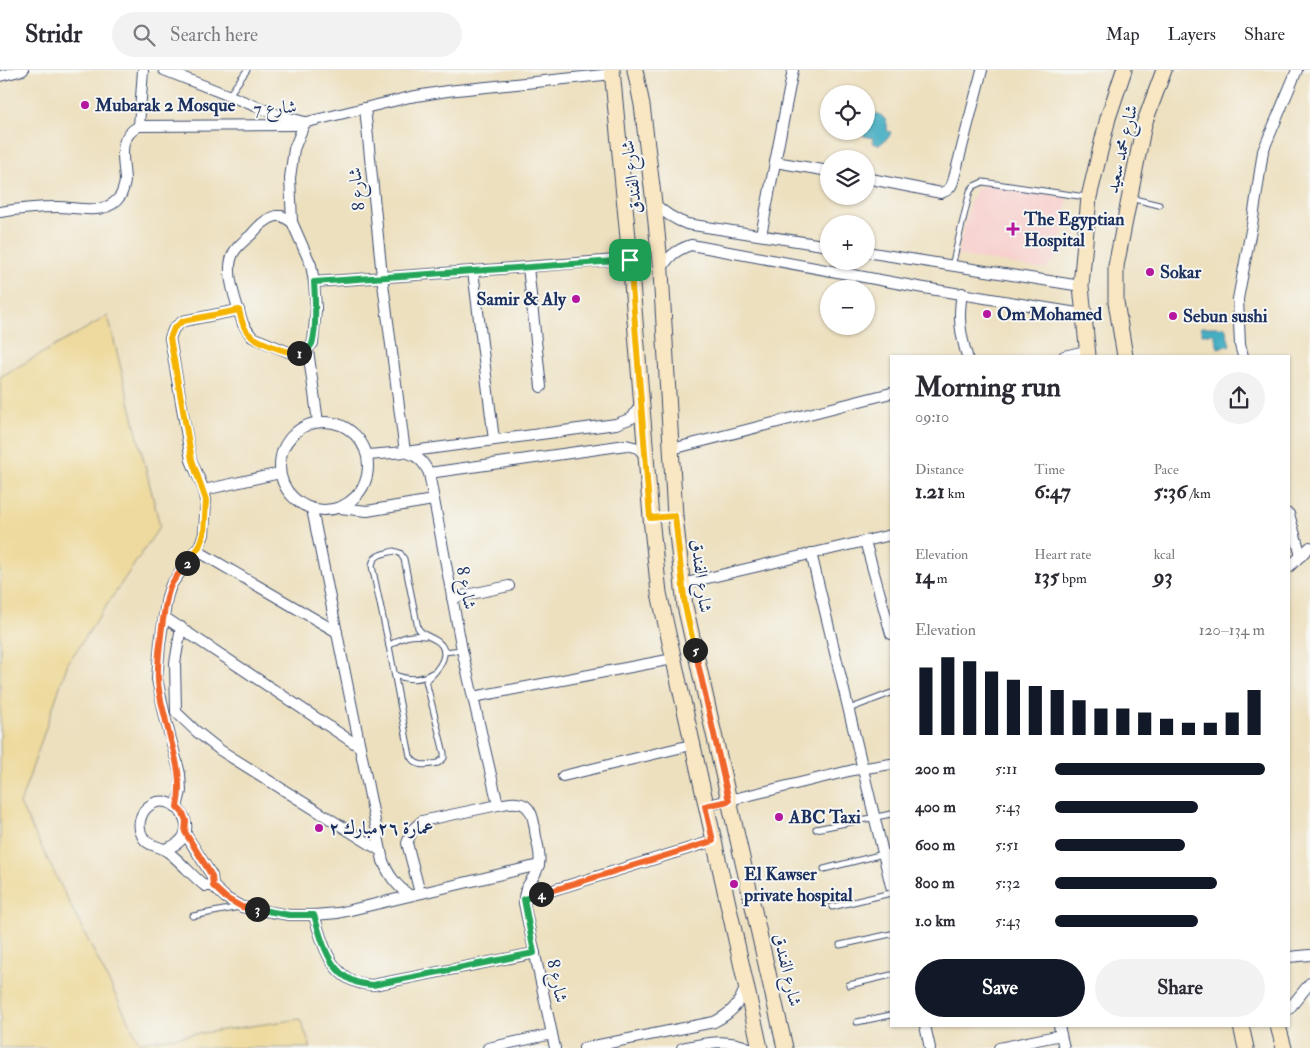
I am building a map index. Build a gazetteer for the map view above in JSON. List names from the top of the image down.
{
  "streets": {
    "street": [
      "شارع 7",
      "شارع محمد سعيد",
      "شارع الفندق",
      "شارع 8"
    ]
  },
  "crossings": [
    ["شارع 7", "شارع الفندق"],
    ["شارع 7", "شارع 8"]
  ],
  "places": {
    "other": [
      "Mubarak 2 Mosque",
      "Sokar",
      "Samir & Aly",
      "Om Mohamed",
      "Sebun sushi",
      "ABC Taxi",
      "عمارة ٢٦مبارك ٢",
      "El Kawser private hospital"
    ],
    "health": ["The Egyptian Hospital"]
  },
  "page": {
    "header": "Stridr",
    "search": "Search here",
    "nav": ["Map", "Layers", "Share"],
    "map_buttons": ["+", "−"],
    "pins": [
      "1",
      "2",
      "5",
      "4",
      "3"
    ],
    "heading": ["Morning run", "09:10"],
    "stats": [
      ["Distance", "1.21 km"],
      ["Time", "6:47"],
      ["Pace", "5:36 /km"],
      ["Elevation", "14 m"],
      ["Heart rate", "135 bpm"],
      ["kcal", "93"]
    ],
    "chart": ["Elevation", "120–134 m"],
    "list": [
      {
        "name": "200 m",
        "note": "5:11"
      },
      {
        "name": "400 m",
        "note": "5:43"
      },
      {
        "name": "600 m",
        "note": "5:51"
      },
      {
        "name": "800 m",
        "note": "5:32"
      },
      {
        "name": "1.0 km",
        "note": "5:43"
      }
    ],
    "buttons": ["Save", "Share"]
  }
}
